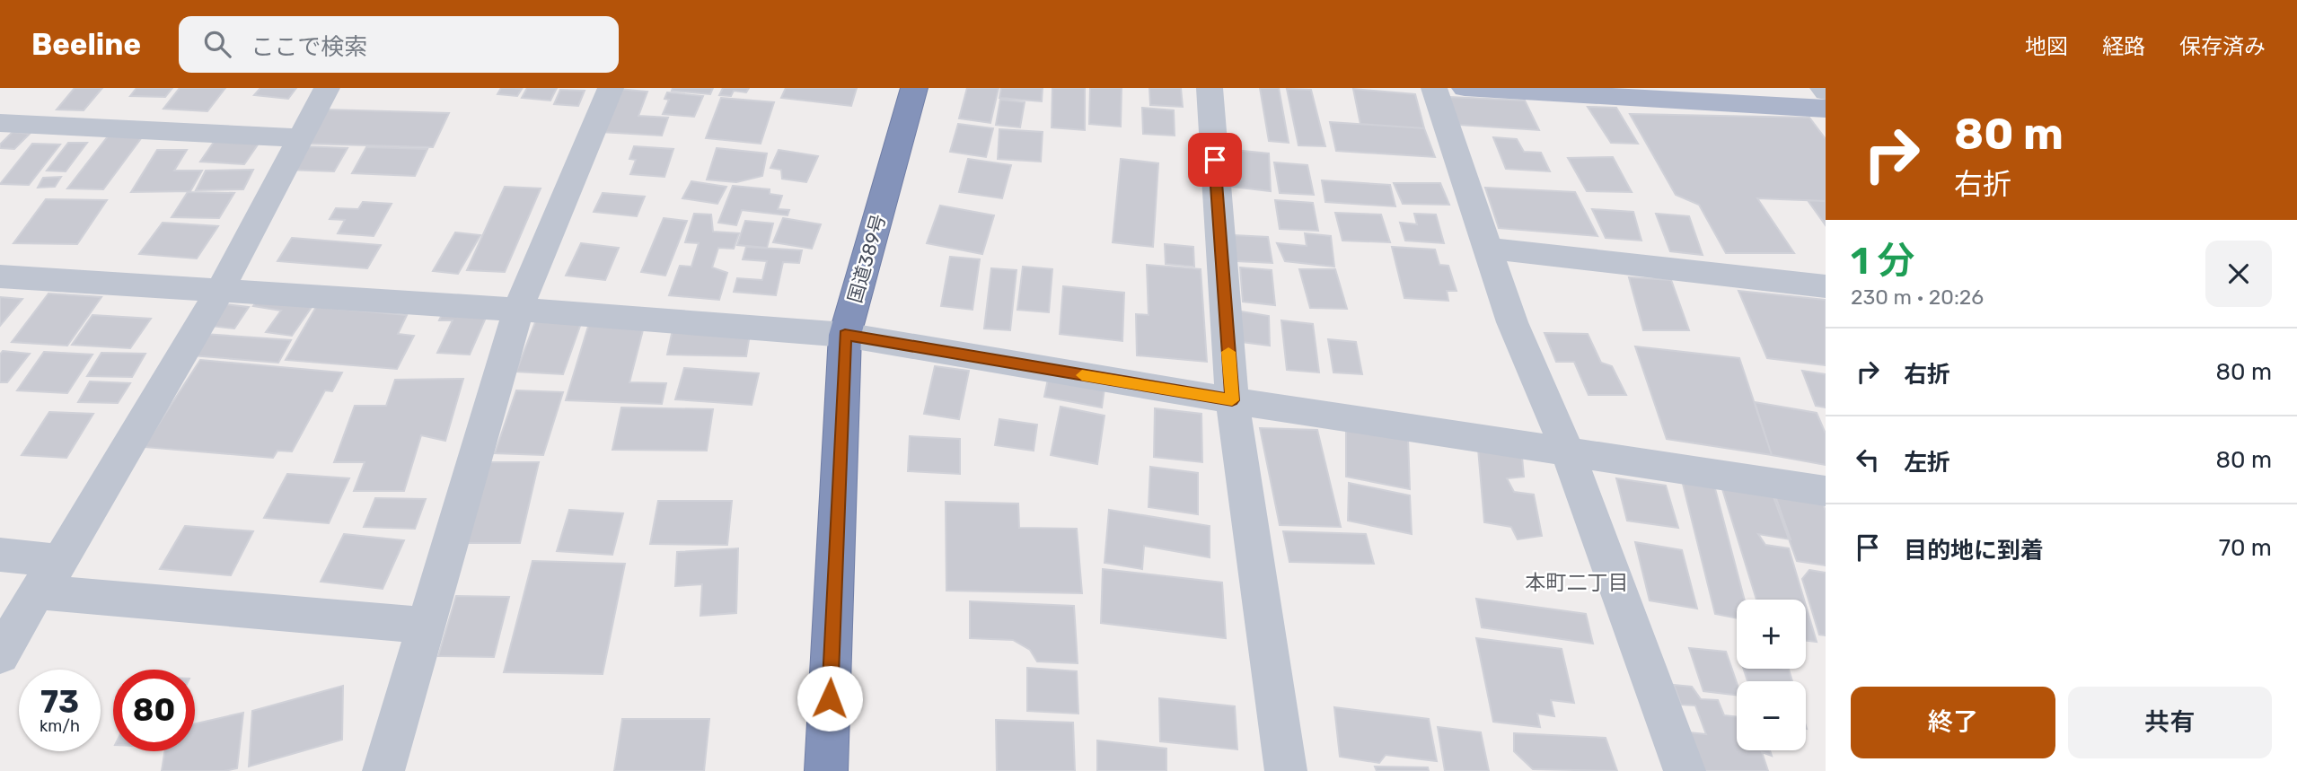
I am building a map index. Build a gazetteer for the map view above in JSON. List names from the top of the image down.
{
  "streets": {
    "highway": ["国道389号"]
  },
  "districts": ["本町二丁目"],
  "page": {
    "header": "Beeline",
    "search": "ここで検索",
    "nav": ["地図", "経路", "保存済み"],
    "turn": ["80 m", "右折"],
    "heading": ["1 分", "230 m · 20:26"],
    "list": [
      {
        "name": "右折",
        "value": "80 m"
      },
      {
        "name": "左折",
        "value": "80 m"
      },
      {
        "name": "目的地に到着",
        "value": "70 m"
      }
    ],
    "map_buttons": ["+", "−"],
    "speed": "73 km/h",
    "limit": "80",
    "buttons": ["終了", "共有"]
  }
}
